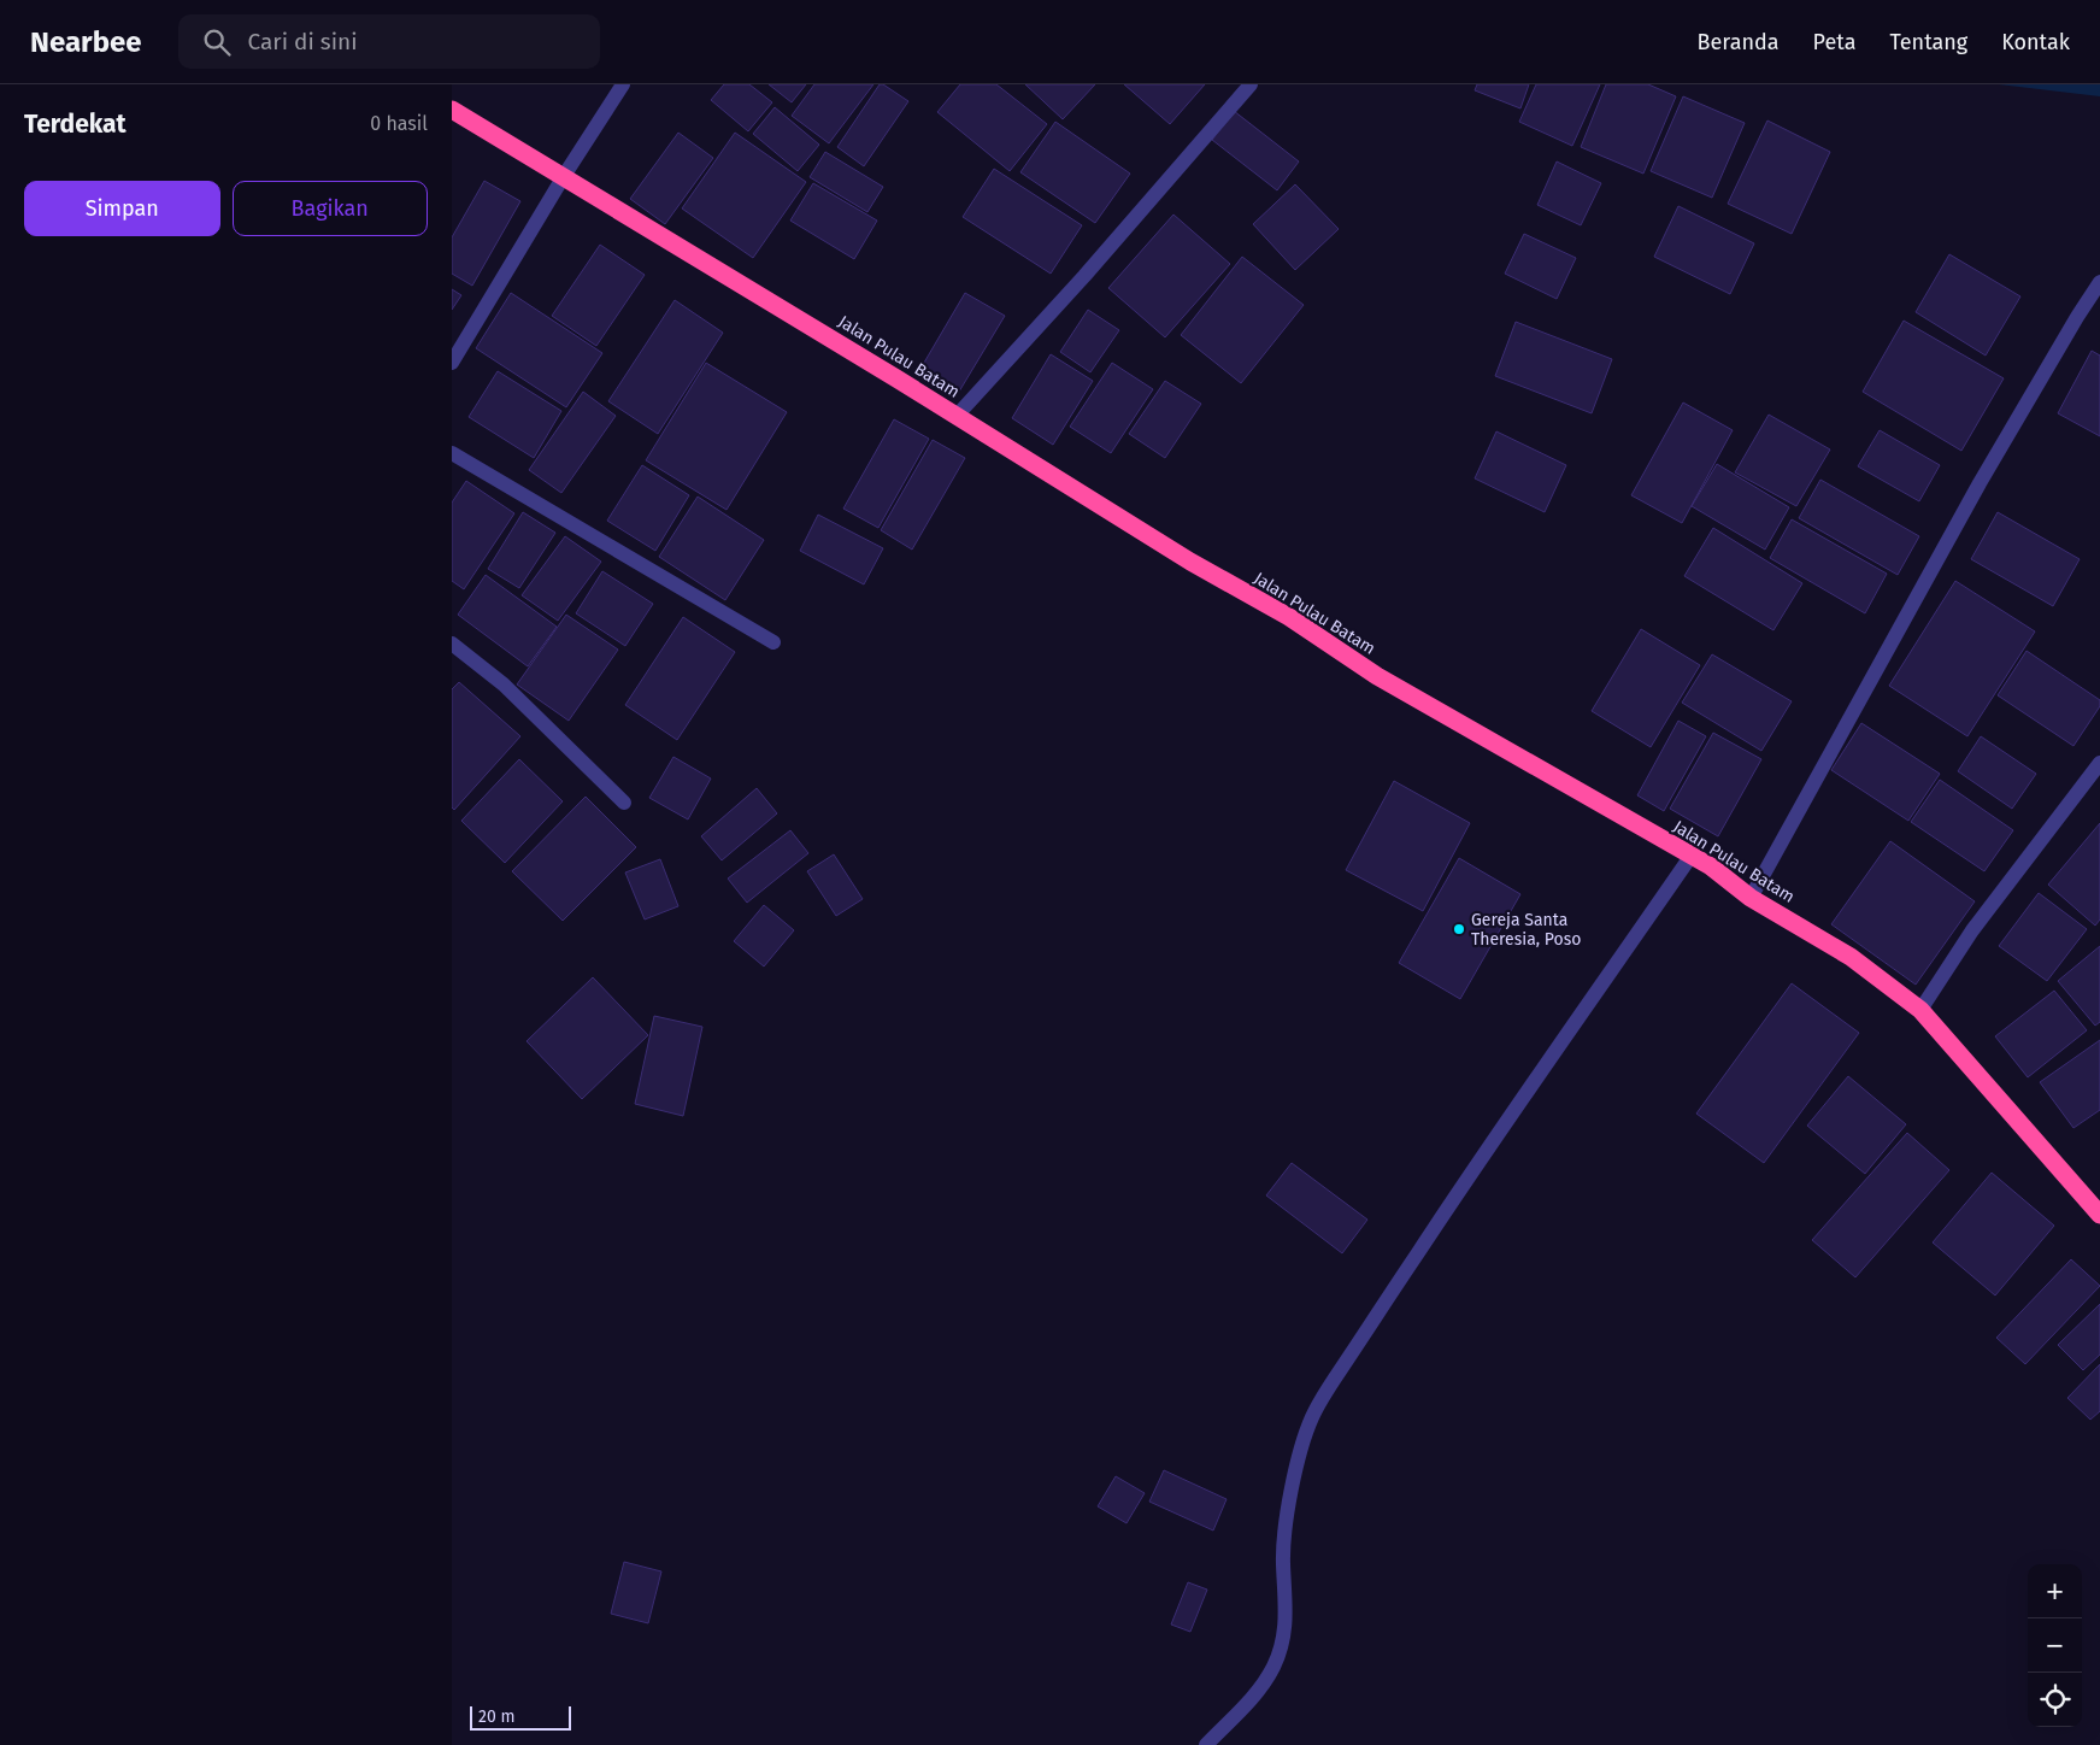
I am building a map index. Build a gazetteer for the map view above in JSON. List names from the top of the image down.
{
  "streets": {
    "highway": ["Jalan Pulau Batam"]
  },
  "places": ["Gereja Santa Theresia, Poso"],
  "scale_bar": "20 m",
  "page": {
    "header": "Nearbee",
    "search": "Cari di sini",
    "nav": [
      "Beranda",
      "Peta",
      "Tentang",
      "Kontak"
    ],
    "heading": ["Terdekat", "0 hasil"],
    "buttons": ["Simpan", "Bagikan"],
    "map_buttons": ["+", "−"],
    "scale": "20 m"
  }
}
